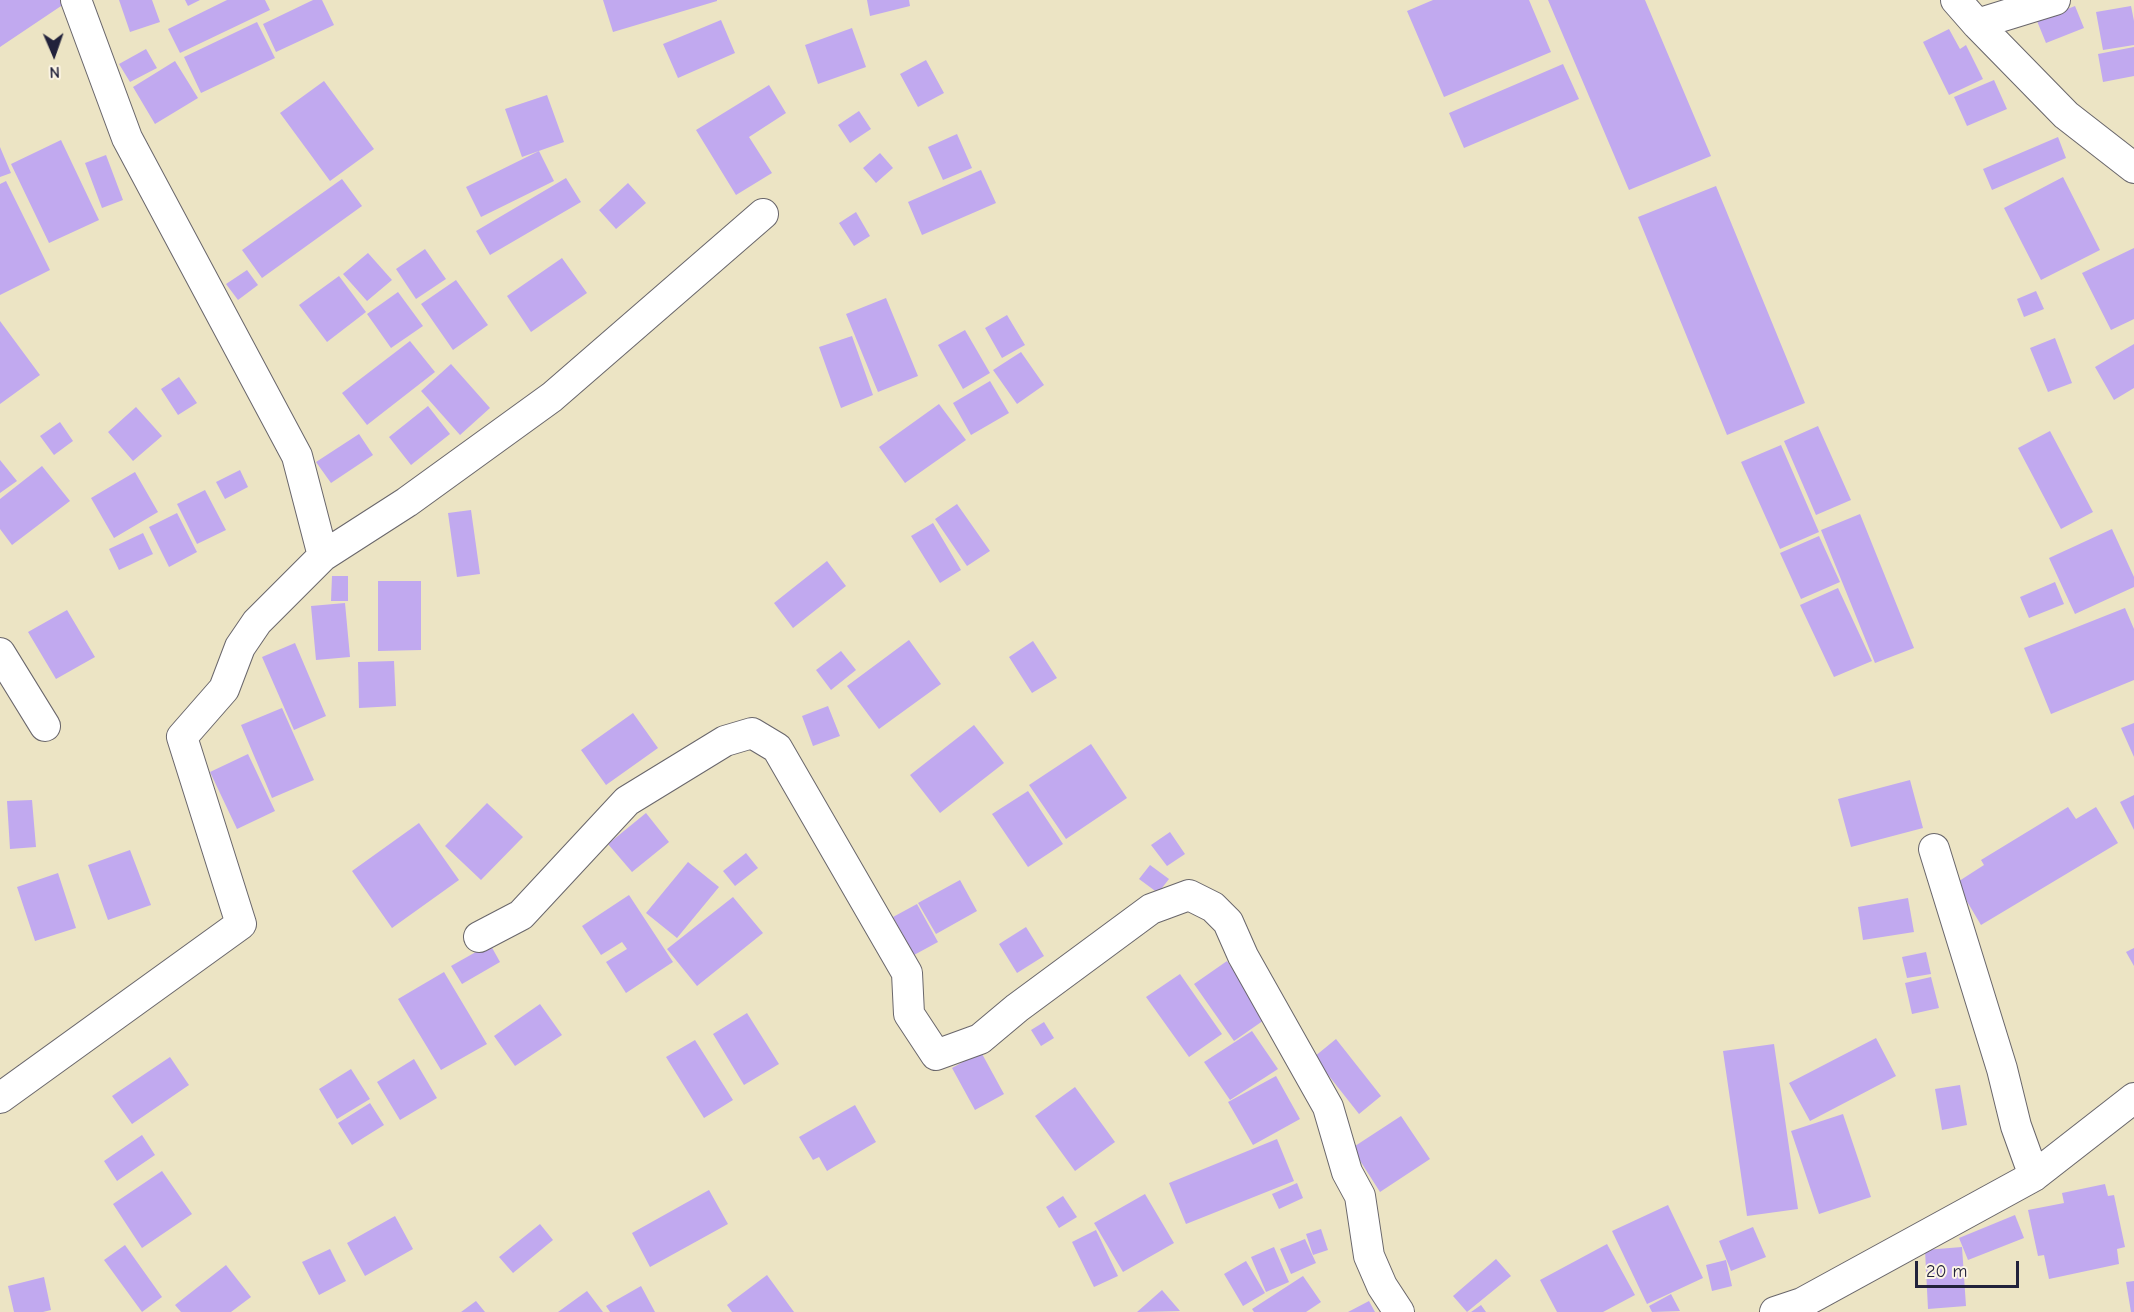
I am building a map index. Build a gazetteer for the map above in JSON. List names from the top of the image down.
{
  "scale_bar": "20 m",
  "north": "bottom"
}
